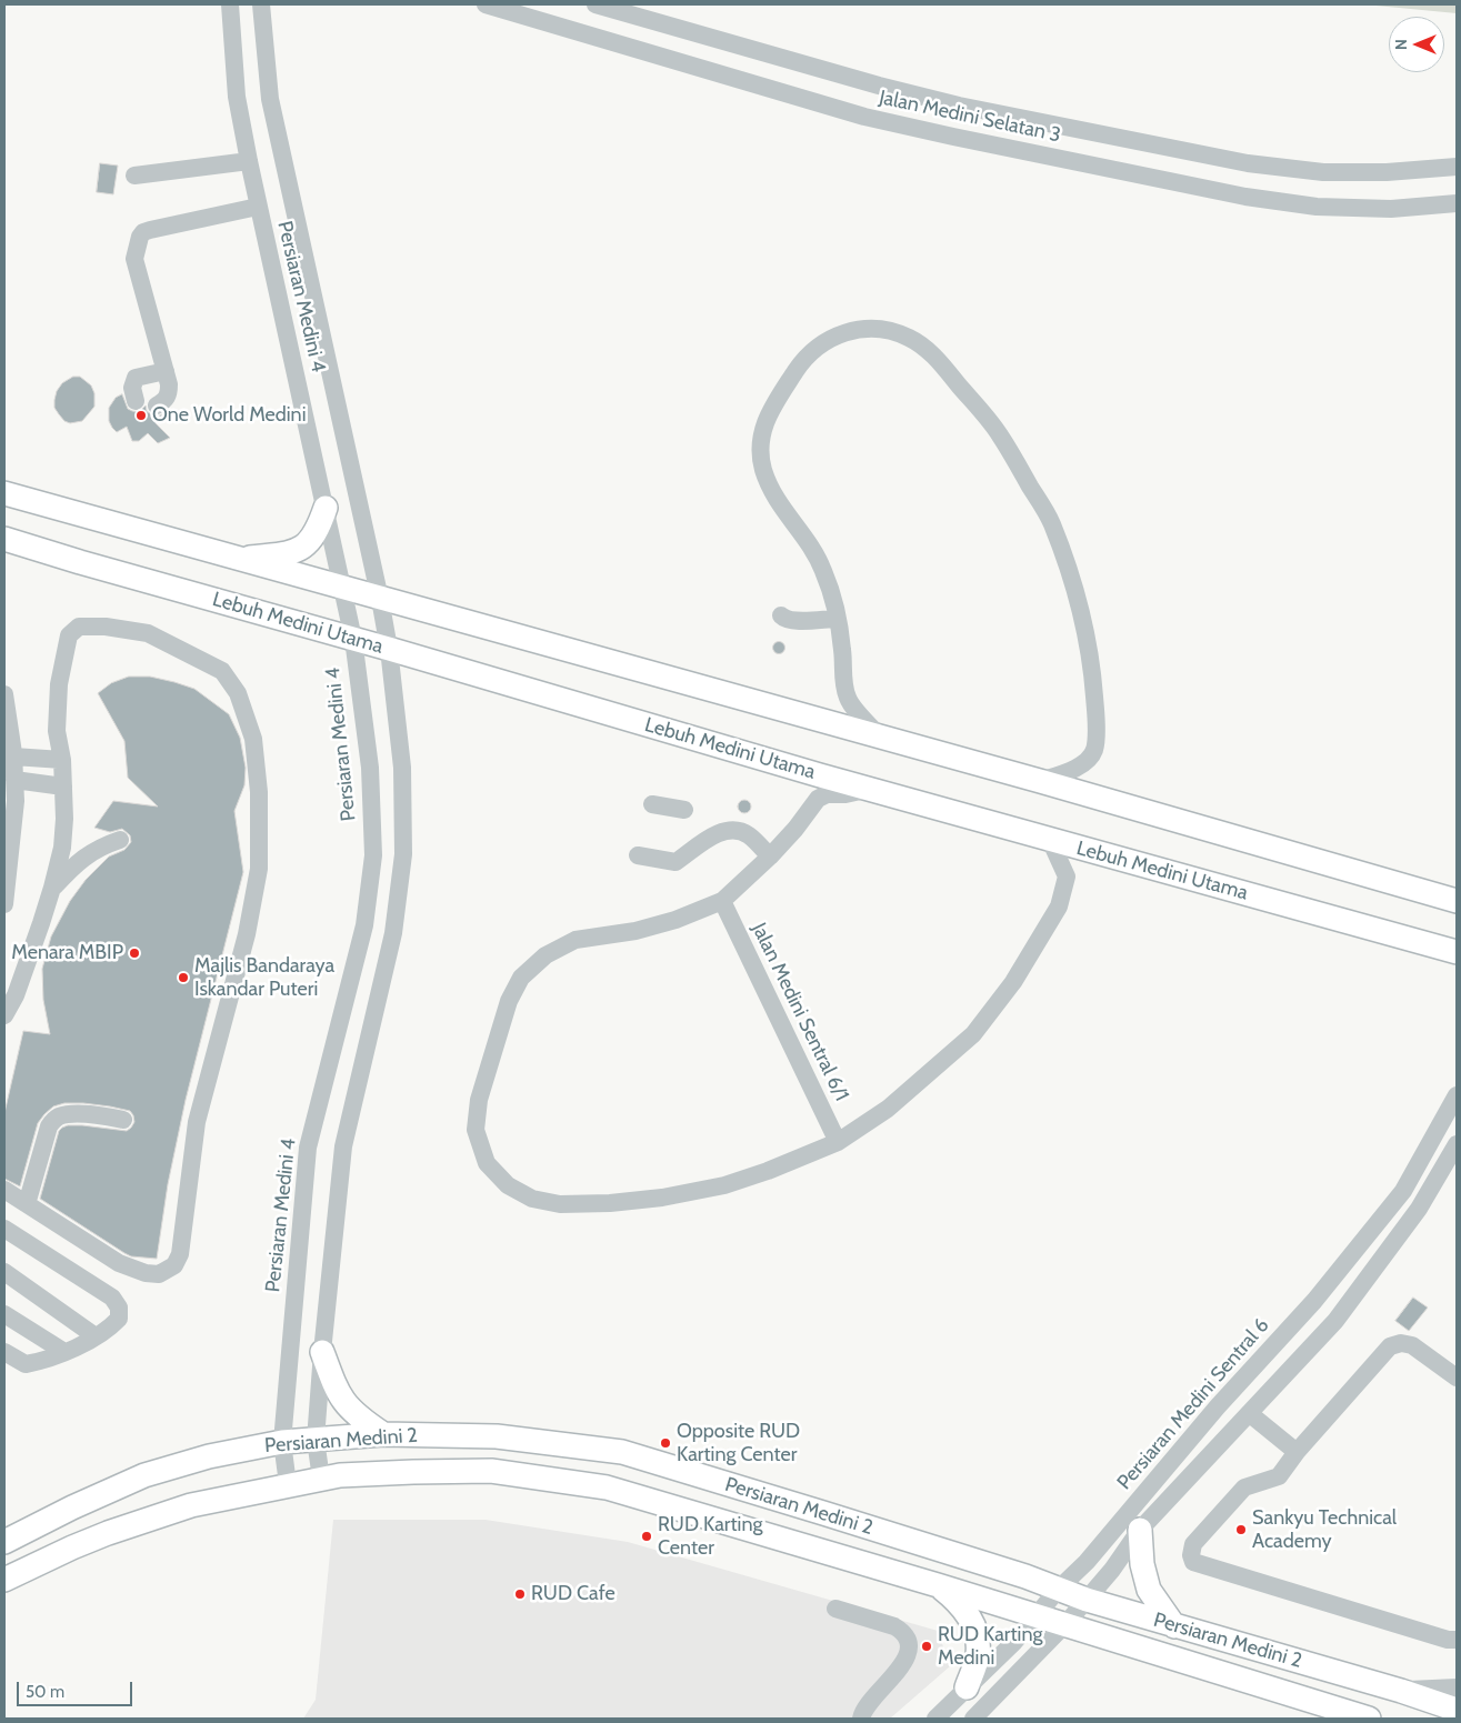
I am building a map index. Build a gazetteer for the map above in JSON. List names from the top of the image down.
{
  "streets": {
    "main road": ["Lebuh Medini Utama", "Persiaran Medini 2"],
    "street": [
      "Jalan Medini Selatan 3",
      "Persiaran Medini 4",
      "Jalan Medini Sentral 6/1",
      "Persiaran Medini Sentral 6"
    ]
  },
  "crossings": [
    ["Persiaran Medini 4", "Lebuh Medini Utama"],
    ["Persiaran Medini 4", "Persiaran Medini 2"],
    ["Persiaran Medini Sentral 6", "Persiaran Medini 2"]
  ],
  "places": [
    "One World Medini",
    "Menara MBIP",
    "Majlis Bandaraya Iskandar Puteri",
    "Opposite RUD Karting Center",
    "Sankyu Technical Academy",
    "RUD Karting Center",
    "RUD Cafe",
    "RUD Karting Medini"
  ],
  "scale_bar": "50 m",
  "north": "left"
}
